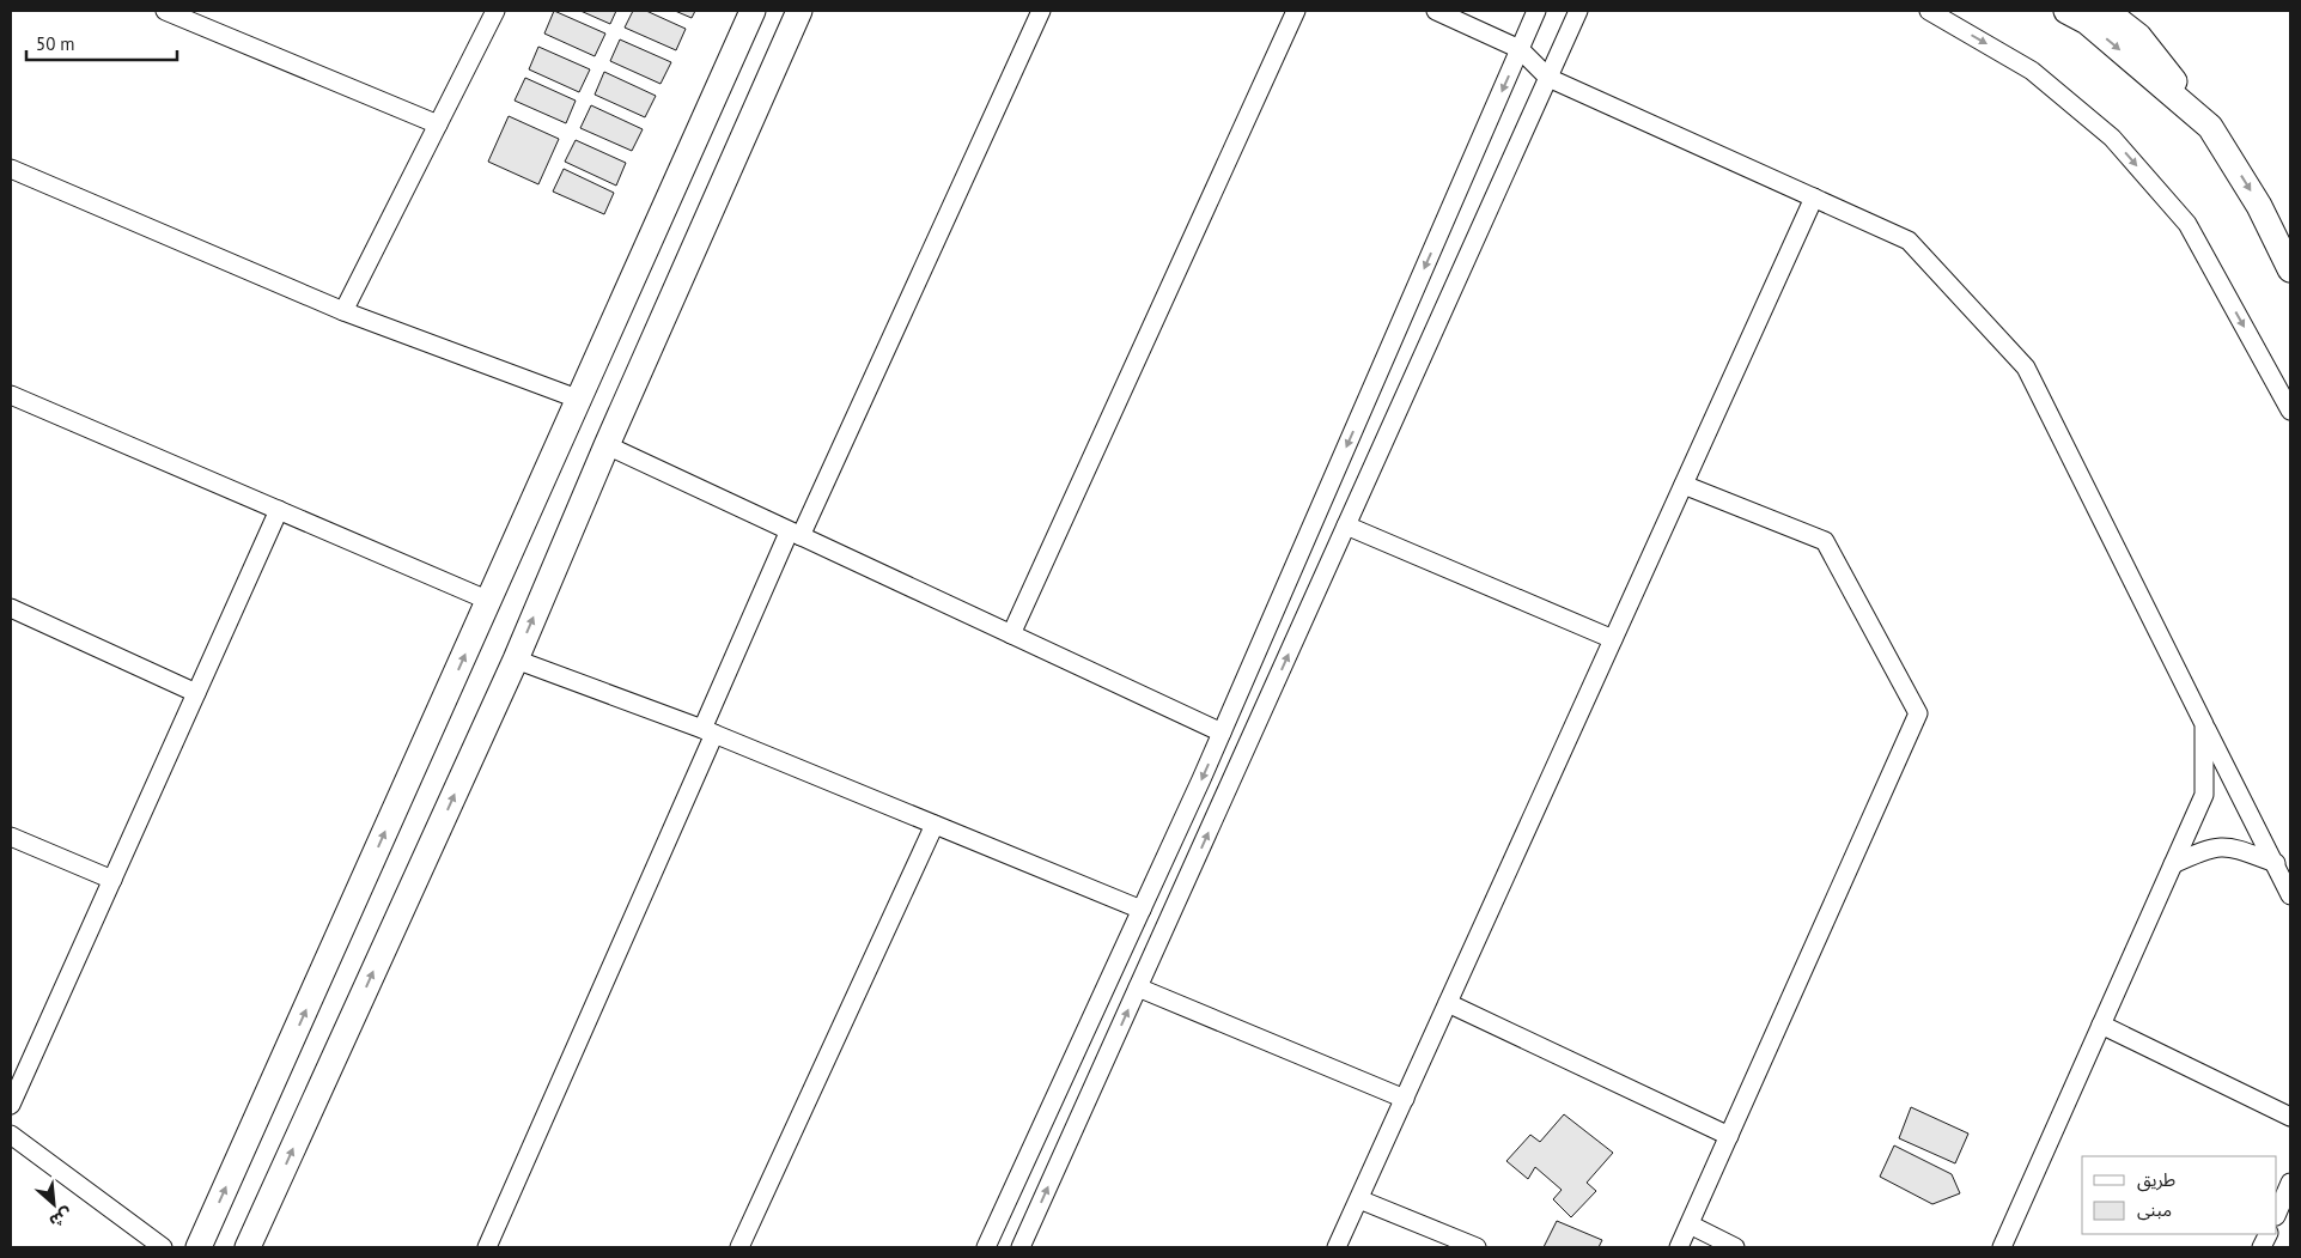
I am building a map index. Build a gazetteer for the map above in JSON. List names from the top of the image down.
{
  "legend": ["طريق", "مبنى"],
  "scale_bar": "50 m",
  "north": "bottom right"
}
